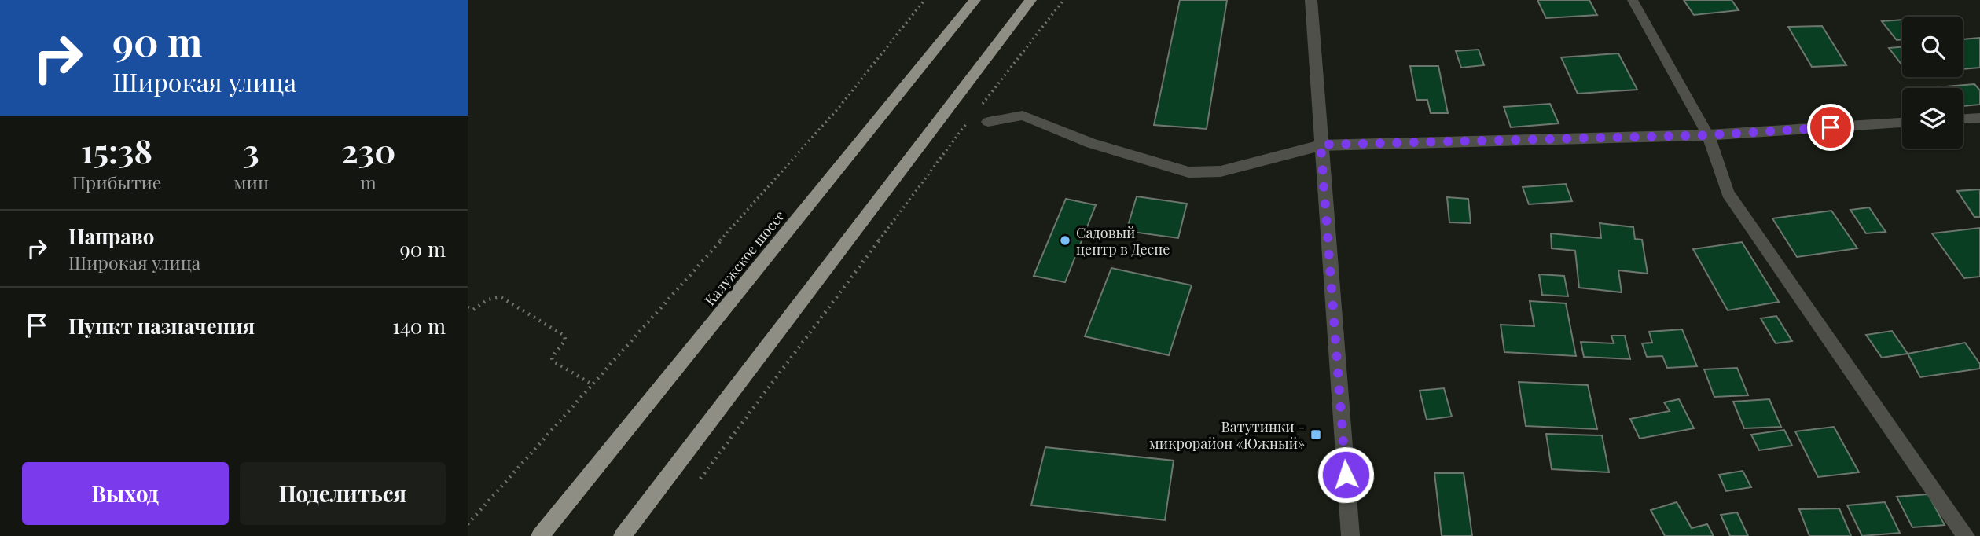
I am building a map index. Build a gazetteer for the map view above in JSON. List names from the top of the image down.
{
  "streets": {
    "highway": ["Калужское шоссе"]
  },
  "places": {
    "other": ["Садовый центр в Десне"],
    "transit": ["Ватутинки - микрорайон «Южный»"]
  },
  "page": {
    "turn": ["90 m", "Широкая улица"],
    "eta": [
      "15:38",
      "Прибытие",
      "3",
      "мин",
      "230",
      "m"
    ],
    "list": [
      {
        "name": "Направо",
        "note": "Широкая улица",
        "value": "90 m"
      },
      {
        "name": "Пункт назначения",
        "value": "140 m"
      }
    ],
    "buttons": ["Выход", "Поделиться"]
  }
}
